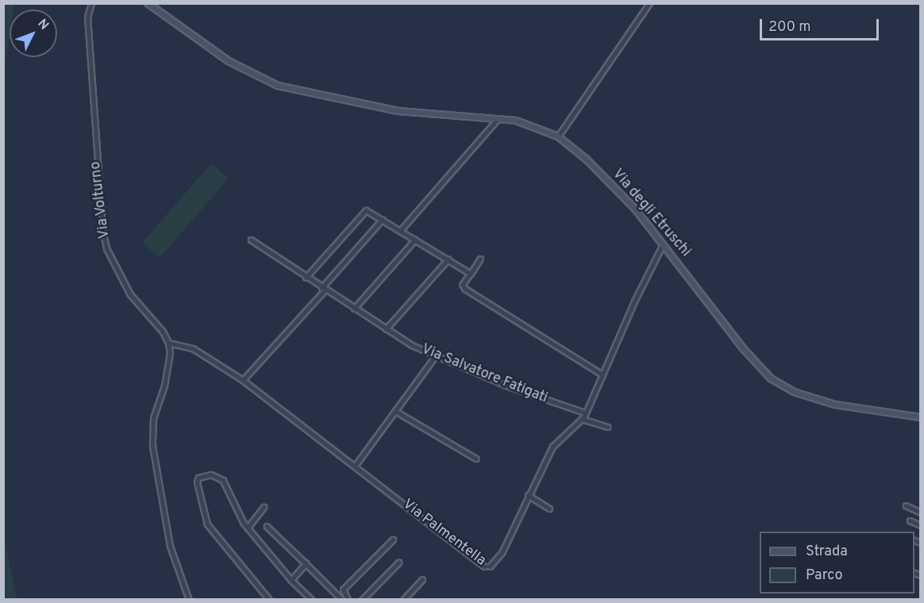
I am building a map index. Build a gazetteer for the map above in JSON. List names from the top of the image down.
{
  "streets": {
    "main road": ["Via degli Etruschi"],
    "street": ["Via Volturno", "Via Salvatore Fatigati", "Via Palmentella"]
  },
  "crossings": [
    ["Via Volturno", "Via Palmentella"],
    ["Via degli Etruschi", "Via Palmentella"],
    ["Via Salvatore Fatigati", "Via Palmentella"]
  ],
  "legend": ["Strada", "Parco"],
  "scale_bar": "200 m",
  "north": "top right"
}
